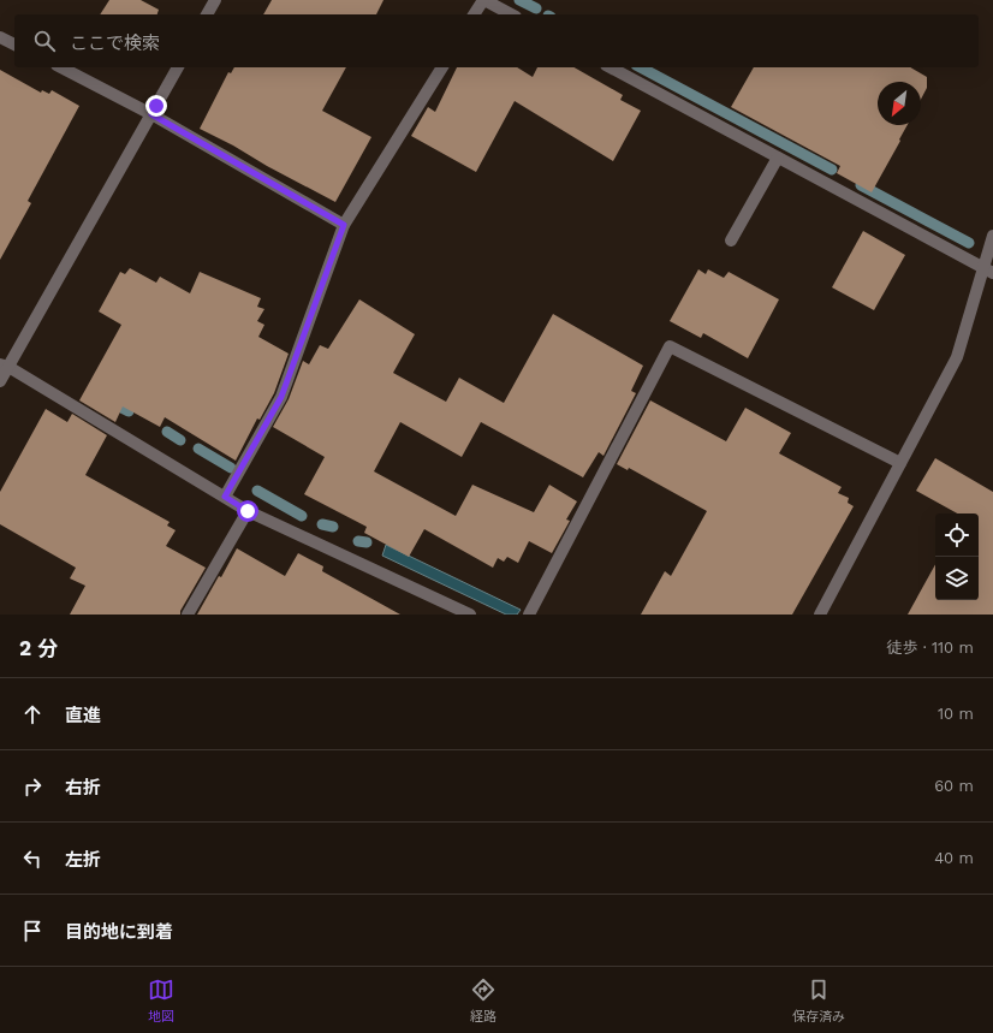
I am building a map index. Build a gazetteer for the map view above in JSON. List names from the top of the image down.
{
  "north": "bottom left",
  "page": {
    "search": "ここで検索",
    "heading": ["2 分", "徒歩 · 110 m"],
    "list": [
      ["直進", "10 m"],
      ["右折", "60 m"],
      ["左折", "40 m"],
      "目的地に到着"
    ],
    "nav": ["地図", "経路", "保存済み"]
  }
}
